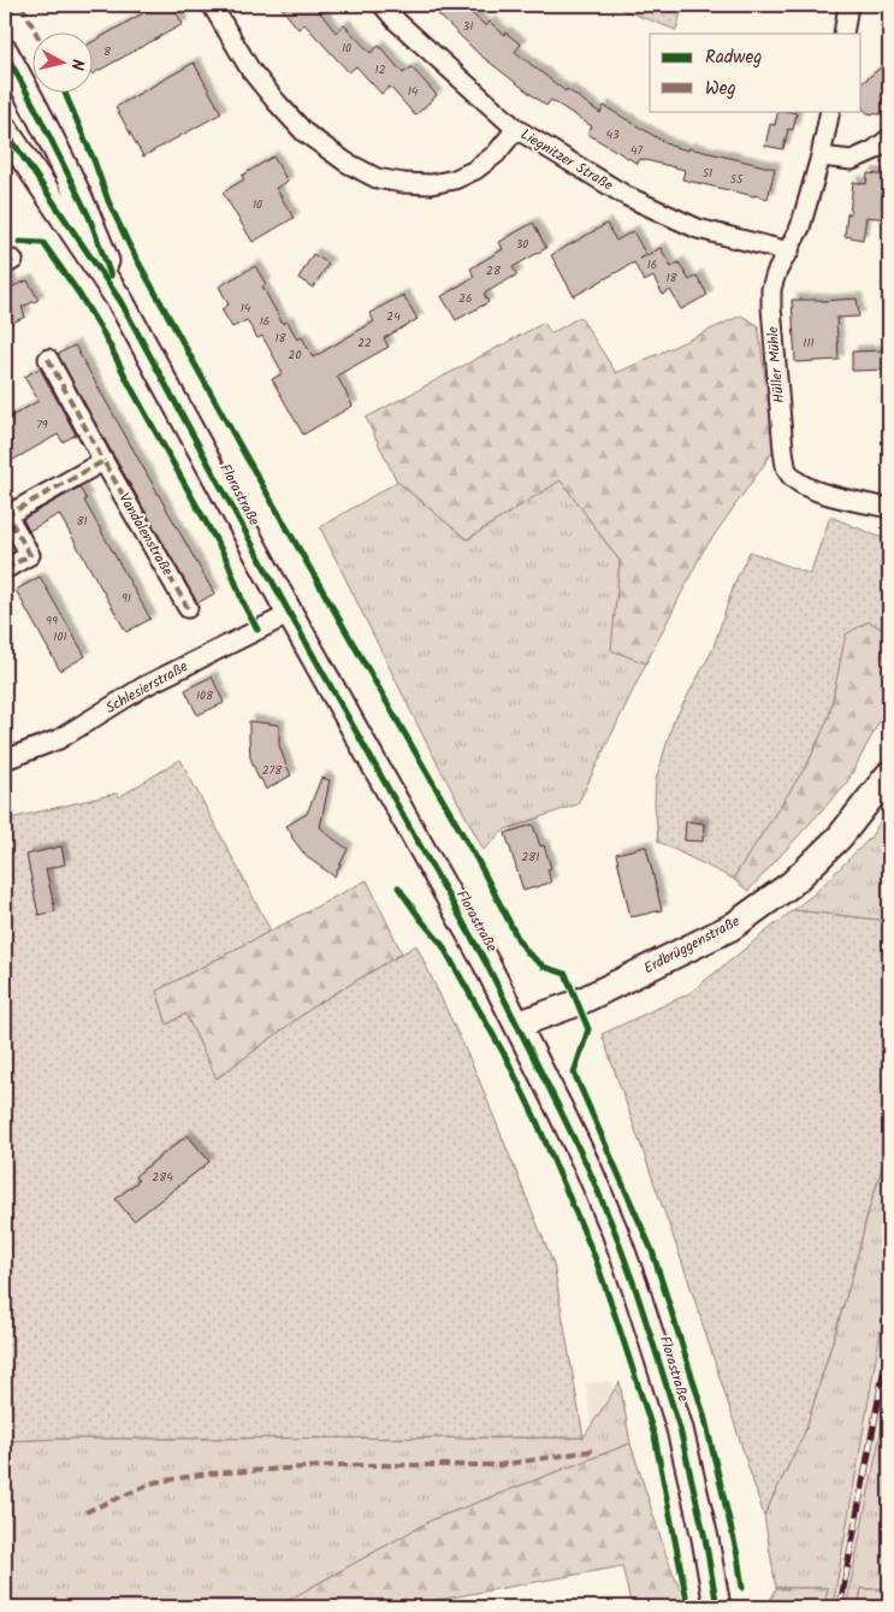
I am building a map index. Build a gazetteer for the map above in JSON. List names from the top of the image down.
{
  "streets": {
    "main road": ["Florastraße", "Erdbrüggenstraße"],
    "street": [
      "Liegnitzer Straße",
      "Hüller Mühle",
      "Vandalenstraße",
      "Schlesierstraße"
    ]
  },
  "crossings": [
    ["Liegnitzer Straße", "Hüller Mühle"],
    ["Florastraße", "Schlesierstraße"],
    ["Florastraße", "Erdbrüggenstraße"]
  ],
  "house_numbers": [
    "31",
    "10",
    "8",
    "12",
    "14",
    "43",
    "47",
    "51",
    "55",
    "10",
    "30",
    "16",
    "28",
    "18",
    "26",
    "14",
    "24",
    "16",
    "18",
    "22",
    "111",
    "20",
    "79",
    "81",
    "91",
    "99",
    "101",
    "108",
    "278",
    "281",
    "284"
  ],
  "legend": ["Radweg", "Weg"],
  "north": "right"
}
